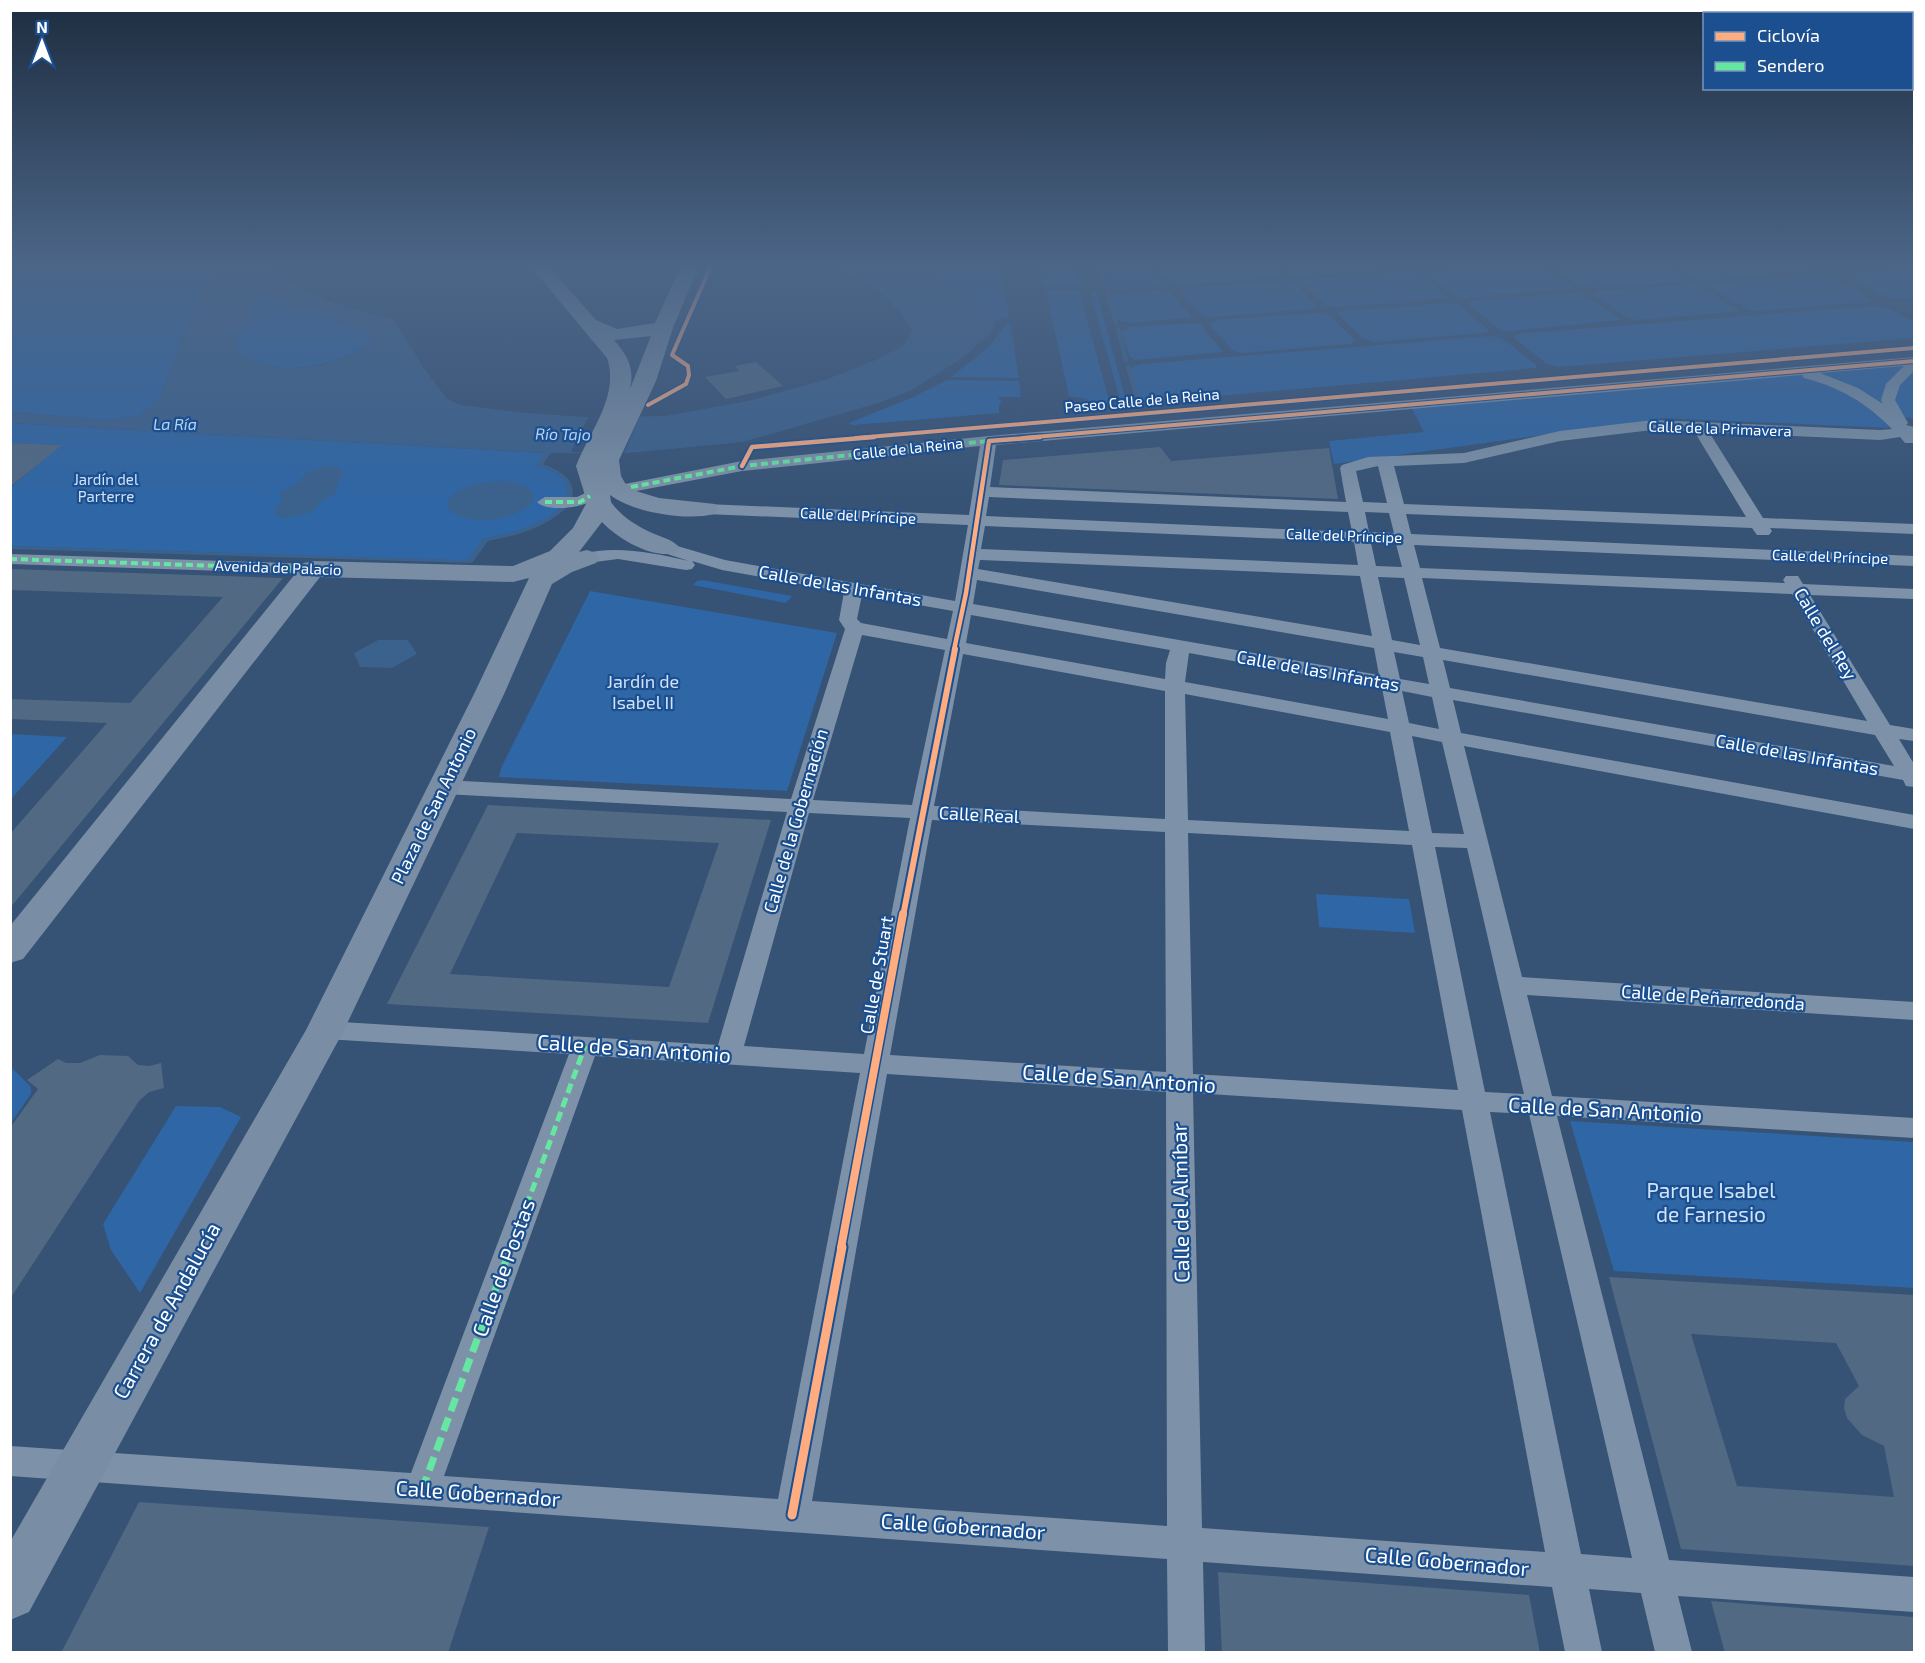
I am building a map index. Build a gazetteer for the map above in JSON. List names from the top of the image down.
{
  "streets": {
    "main road": ["Avenida de Palacio", "Plaza de San Antonio", "Carrera de Andalucía"],
    "street": [
      "Calle de la Primavera",
      "Calle de la Reina",
      "Calle del Príncipe",
      "Calle de las Infantas",
      "Calle del Rey",
      "Calle Real",
      "Calle de la Gobernación",
      "Calle de Stuart",
      "Calle de Peñarredonda",
      "Calle de San Antonio",
      "Calle del Almíbar",
      "Calle de Postas",
      "Calle Gobernador"
    ],
    "cycle path": ["Paseo Calle de la Reina"]
  },
  "crossings": [
    ["Calle de la Primavera", "Calle del Príncipe"],
    ["Calle de la Primavera", "Calle del Rey"],
    ["Calle de la Reina", "Calle de Stuart"],
    ["Calle del Príncipe", "Calle de las Infantas"],
    ["Calle del Príncipe", "Calle del Rey"],
    ["Calle del Príncipe", "Calle de Stuart"],
    ["Avenida de Palacio", "Plaza de San Antonio"],
    ["Calle de las Infantas", "Calle del Rey"],
    ["Calle de las Infantas", "Calle de la Gobernación"],
    ["Calle de las Infantas", "Calle de Stuart"],
    ["Calle de las Infantas", "Calle del Almíbar"],
    ["Plaza de San Antonio", "Calle Real"],
    ["Plaza de San Antonio", "Calle de San Antonio"],
    ["Plaza de San Antonio", "Carrera de Andalucía"],
    ["Calle Real", "Calle de la Gobernación"],
    ["Calle Real", "Calle de Stuart"],
    ["Calle Real", "Calle del Almíbar"],
    ["Calle de la Gobernación", "Calle de San Antonio"],
    ["Calle de Stuart", "Calle de San Antonio"],
    ["Calle de Stuart", "Calle Gobernador"],
    ["Calle de San Antonio", "Calle del Almíbar"],
    ["Calle de San Antonio", "Calle de Postas"],
    ["Calle de San Antonio", "Carrera de Andalucía"],
    ["Calle del Almíbar", "Calle Gobernador"],
    ["Calle de Postas", "Calle Gobernador"],
    ["Carrera de Andalucía", "Calle Gobernador"]
  ],
  "water": ["La Ría", "Río Tajo"],
  "parks": ["Jardín del Parterre", "Jardín de Isabel II", "Parque Isabel de Farnesio"],
  "legend": ["Ciclovía", "Sendero"],
  "north": "top"
}
